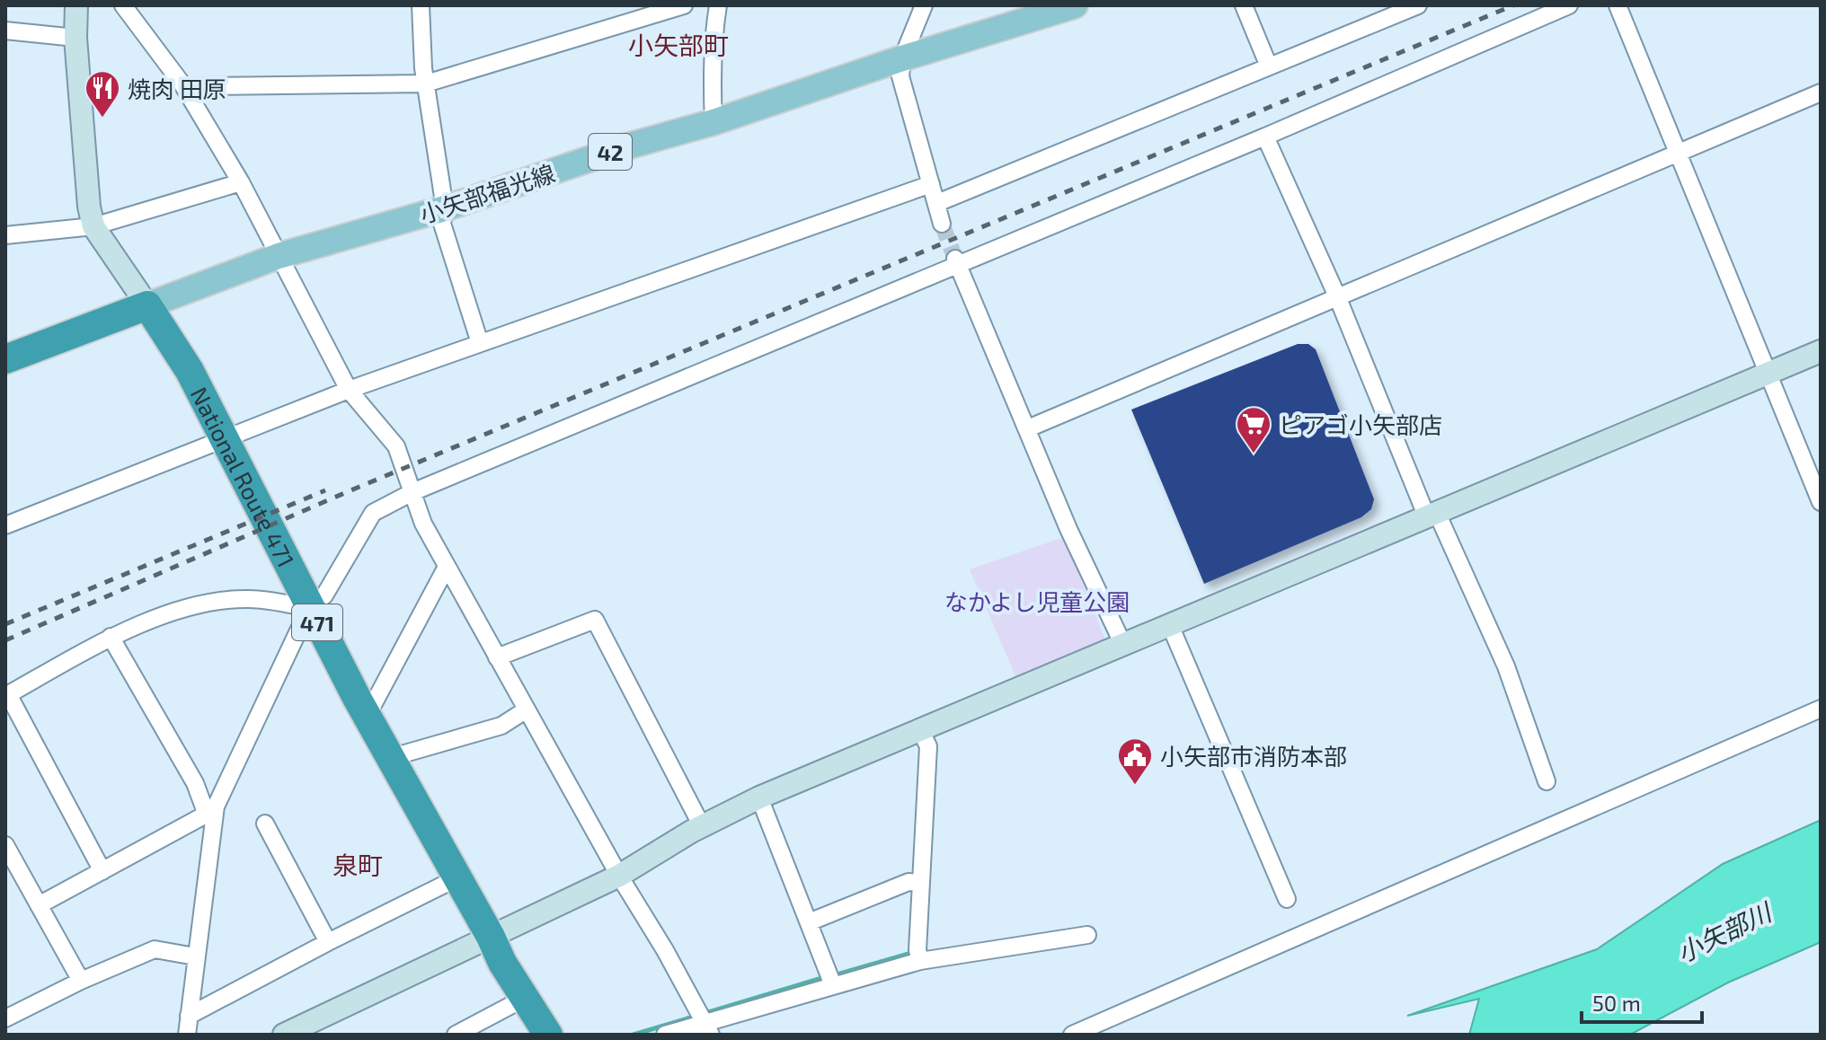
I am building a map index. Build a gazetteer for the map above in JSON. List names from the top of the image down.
{
  "streets": {
    "highway": ["National Route 471", "471"],
    "main road": ["42", "小矢部福光線"]
  },
  "crossings": [
    ["小矢部福光線", "National Route 471"]
  ],
  "districts": ["小矢部町", "泉町"],
  "water": ["小矢部川"],
  "parks": ["なかよし児童公園"],
  "places": {
    "restaurant": ["焼肉 田原"],
    "supermarket": ["ピアゴ小矢部店"],
    "public building": ["小矢部市消防本部"]
  },
  "scale_bar": "50 m"
}
